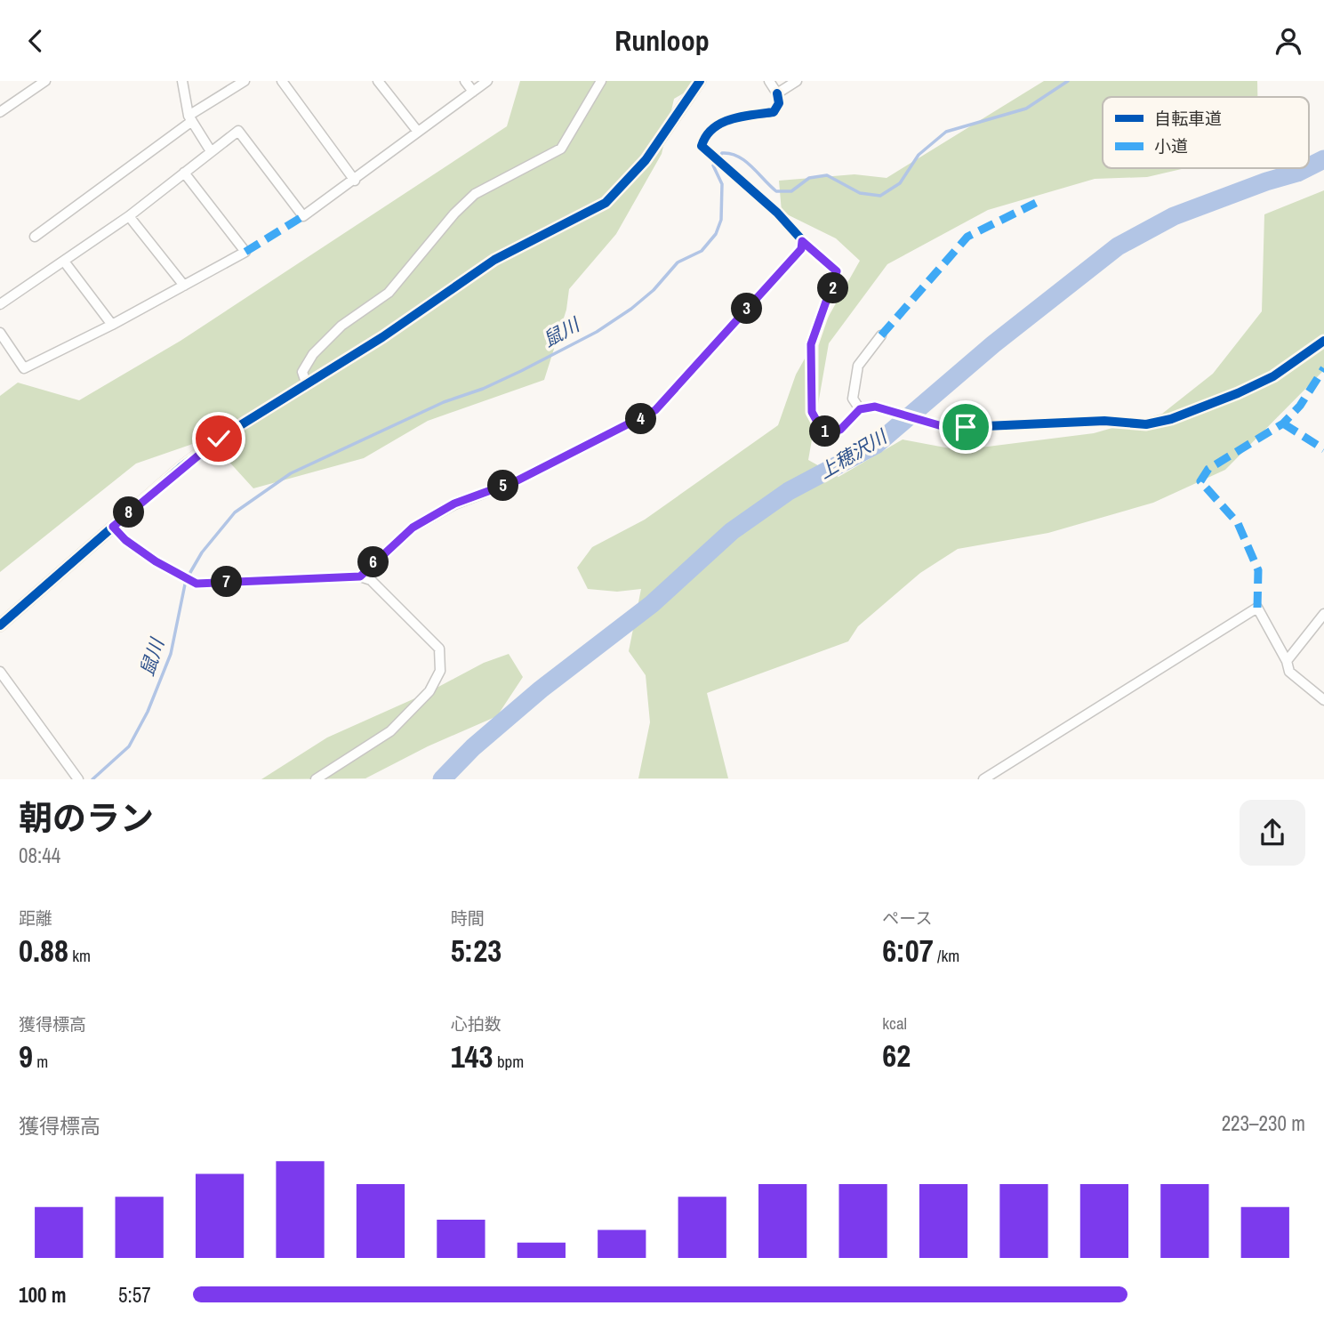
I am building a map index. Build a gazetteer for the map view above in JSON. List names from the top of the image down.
{
  "water": ["鼠川", "上穂沢川"],
  "legend": ["自転車道", "小道"],
  "page": {
    "header": "Runloop",
    "pins": [
      "2",
      "3",
      "4",
      "1",
      "5",
      "8",
      "6",
      "7"
    ],
    "heading": ["朝のラン", "08:44"],
    "stats": [
      ["距離", "0.88 km"],
      ["時間", "5:23"],
      ["ペース", "6:07 /km"],
      ["獲得標高", "9 m"],
      ["心拍数", "143 bpm"],
      ["kcal", "62"]
    ],
    "chart": ["獲得標高", "223–230 m"],
    "list": [
      {
        "name": "100 m",
        "note": "5:57"
      }
    ]
  }
}
